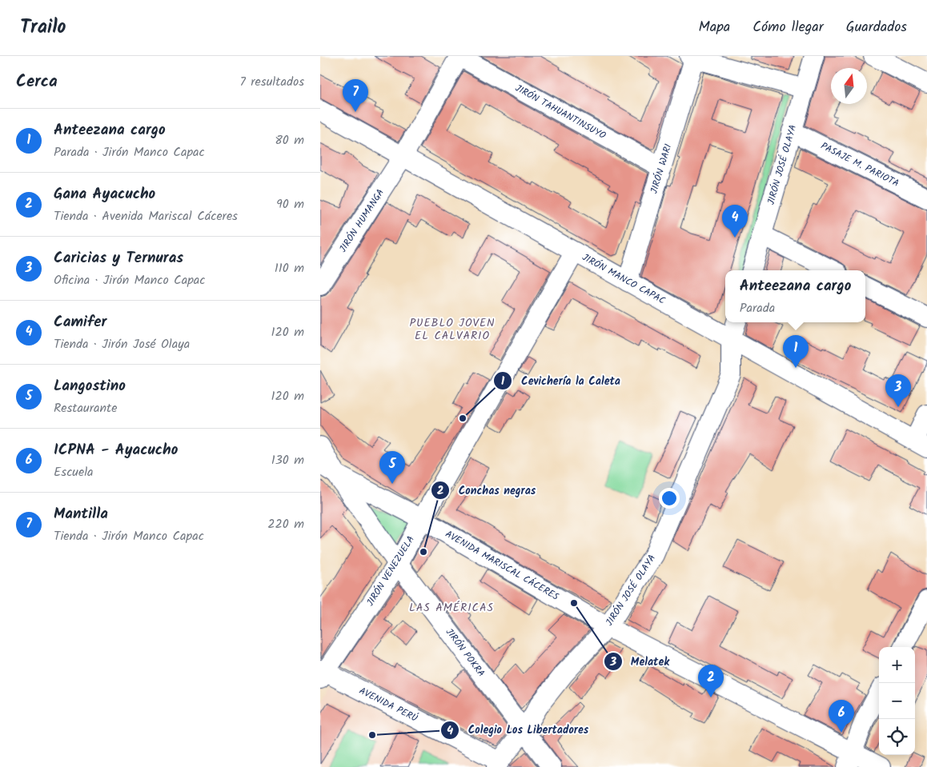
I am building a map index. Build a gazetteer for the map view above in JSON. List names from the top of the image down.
{
  "streets": {
    "street": [
      "JIRÓN TAHUANTINSUYO",
      "JIRÓN JOSÉ OLAYA",
      "PASAJE M. PARIOTA",
      "JIRÓN WARI",
      "JIRÓN HUMANGA",
      "JIRÓN MANCO CAPAC",
      "AVENIDA MARISCAL CÁCERES",
      "JIRÓN VENEZUELA",
      "JIRÓN POKRA",
      "AVENIDA PERÚ"
    ]
  },
  "crossings": [
    ["JIRÓN TAHUANTINSUYO", "JIRÓN WARI"],
    ["JIRÓN TAHUANTINSUYO", "JIRÓN HUMANGA"],
    ["JIRÓN JOSÉ OLAYA", "PASAJE M. PARIOTA"],
    ["JIRÓN JOSÉ OLAYA", "JIRÓN MANCO CAPAC"],
    ["JIRÓN JOSÉ OLAYA", "AVENIDA MARISCAL CÁCERES"],
    ["JIRÓN JOSÉ OLAYA", "JIRÓN POKRA"],
    ["JIRÓN JOSÉ OLAYA", "AVENIDA PERÚ"],
    ["JIRÓN WARI", "JIRÓN MANCO CAPAC"],
    ["JIRÓN HUMANGA", "JIRÓN MANCO CAPAC"],
    ["JIRÓN MANCO CAPAC", "JIRÓN VENEZUELA"],
    ["AVENIDA MARISCAL CÁCERES", "JIRÓN VENEZUELA"],
    ["AVENIDA MARISCAL CÁCERES", "JIRÓN POKRA"],
    ["JIRÓN VENEZUELA", "JIRÓN POKRA"],
    ["JIRÓN VENEZUELA", "AVENIDA PERÚ"]
  ],
  "districts": ["PUEBLO JOVEN EL CALVARIO", "LAS AMÉRICAS"],
  "places": [
    "Cevichería la Caleta",
    "Conchas negras",
    "Melatek",
    "Colegio Los Libertadores"
  ],
  "north": "top",
  "page": {
    "header": "Trailo",
    "nav": ["Mapa", "Cómo llegar", "Guardados"],
    "heading": ["Cerca", "7 resultados"],
    "pins": [
      "7",
      "4",
      "1",
      "3",
      "5",
      "2",
      "6"
    ],
    "list": [
      {
        "mark": "1",
        "name": "Anteezana cargo",
        "note": "Parada · Jirón Manco Capac",
        "value": "80 m"
      },
      {
        "mark": "2",
        "name": "Gana Ayacucho",
        "note": "Tienda · Avenida Mariscal Cáceres",
        "value": "90 m"
      },
      {
        "mark": "3",
        "name": "Caricias y Ternuras",
        "note": "Oficina · Jirón Manco Capac",
        "value": "110 m"
      },
      {
        "mark": "4",
        "name": "Camifer",
        "note": "Tienda · Jirón José Olaya",
        "value": "120 m"
      },
      {
        "mark": "5",
        "name": "Langostino",
        "note": "Restaurante",
        "value": "120 m"
      },
      {
        "mark": "6",
        "name": "ICPNA - Ayacucho",
        "note": "Escuela",
        "value": "130 m"
      },
      {
        "mark": "7",
        "name": "Mantilla",
        "note": "Tienda · Jirón Manco Capac",
        "value": "220 m"
      }
    ],
    "popup": ["Anteezana cargo", "Parada"],
    "map_buttons": ["+", "−"]
  }
}
